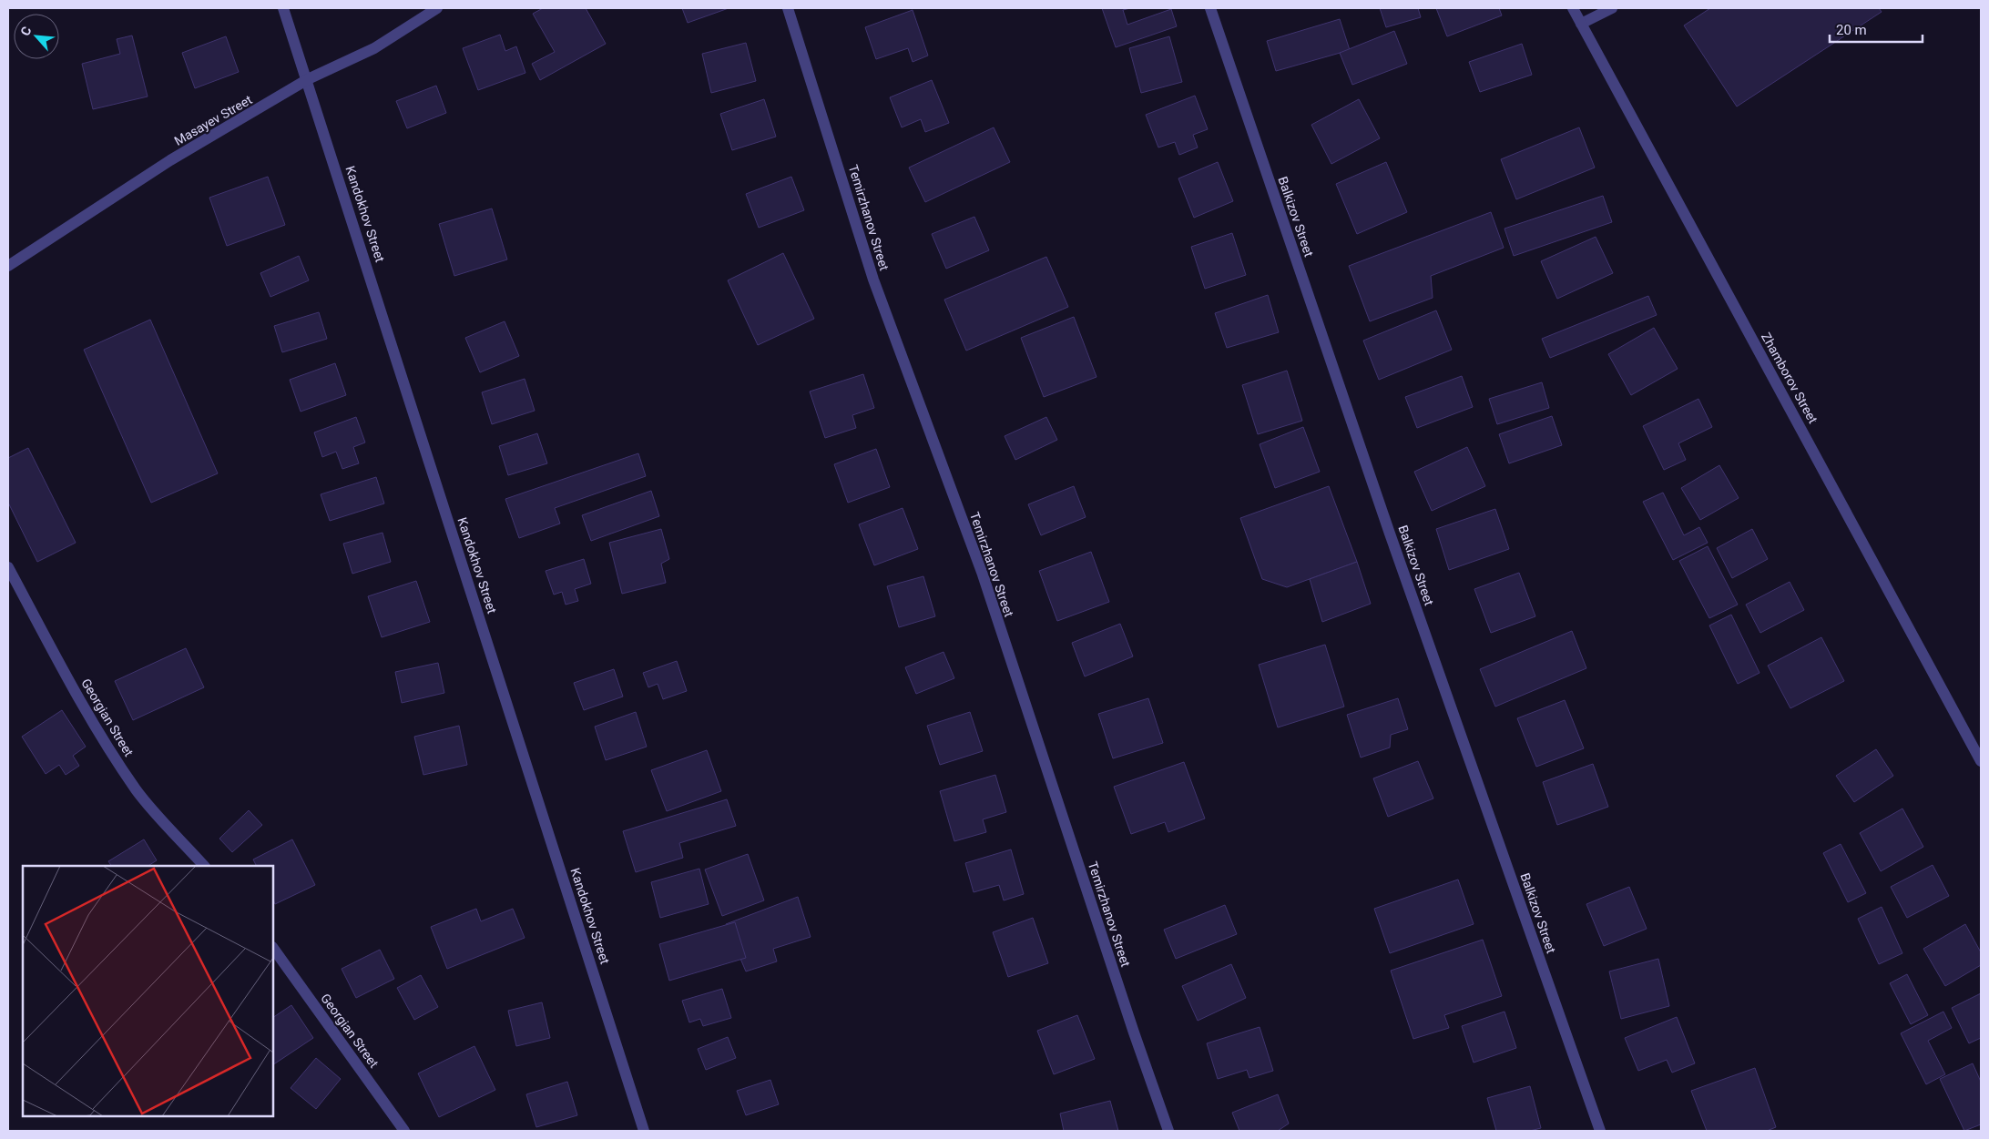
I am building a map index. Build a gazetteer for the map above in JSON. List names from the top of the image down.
{
  "streets": {
    "street": [
      "Masayev Street",
      "Kandokhov Street",
      "Balkizov Street",
      "Temirzhanov Street",
      "Zhamborov Street",
      "Georgian Street"
    ]
  },
  "crossings": [
    ["Masayev Street", "Kandokhov Street"]
  ],
  "scale_bar": "20 m",
  "north": "top left"
}
